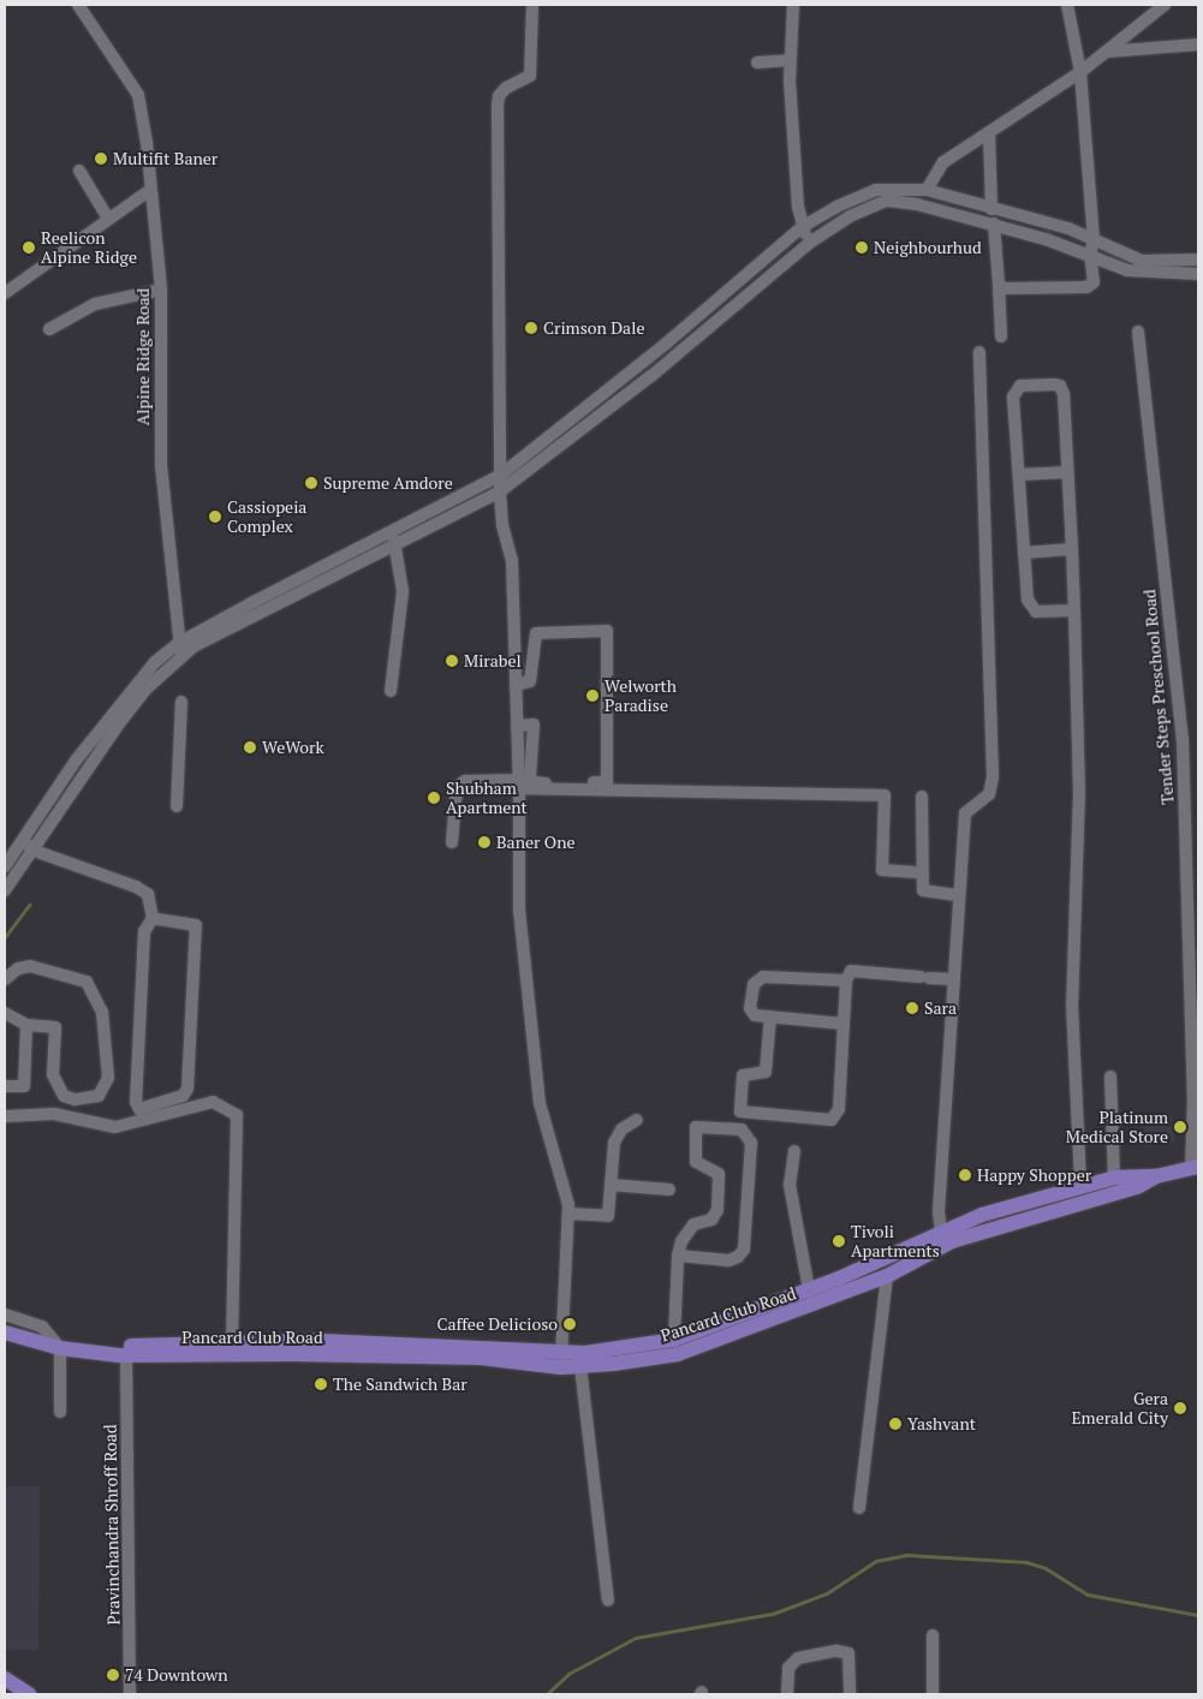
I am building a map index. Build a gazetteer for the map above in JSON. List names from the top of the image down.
{
  "streets": {
    "main road": ["Pancard Club Road"],
    "street": ["Alpine Ridge Road", "Tender Steps Preschool Road", "Pravinchandra Shroff Road"]
  },
  "crossings": [
    ["Tender Steps Preschool Road", "Pancard Club Road"],
    ["Pancard Club Road", "Pravinchandra Shroff Road"]
  ],
  "places": [
    "Multifit Baner",
    "Reelicon Alpine Ridge",
    "Neighbourhud",
    "Crimson Dale",
    "Supreme Amdore",
    "Cassiopeia Complex",
    "Mirabel",
    "Welworth Paradise",
    "WeWork",
    "Shubham Apartment",
    "Baner One",
    "Sara",
    "Platinum Medical Store",
    "Happy Shopper",
    "Tivoli Apartments",
    "Caffee Delicioso",
    "The Sandwich Bar",
    "Gera Emerald City",
    "Yashvant",
    "74 Downtown"
  ]
}
